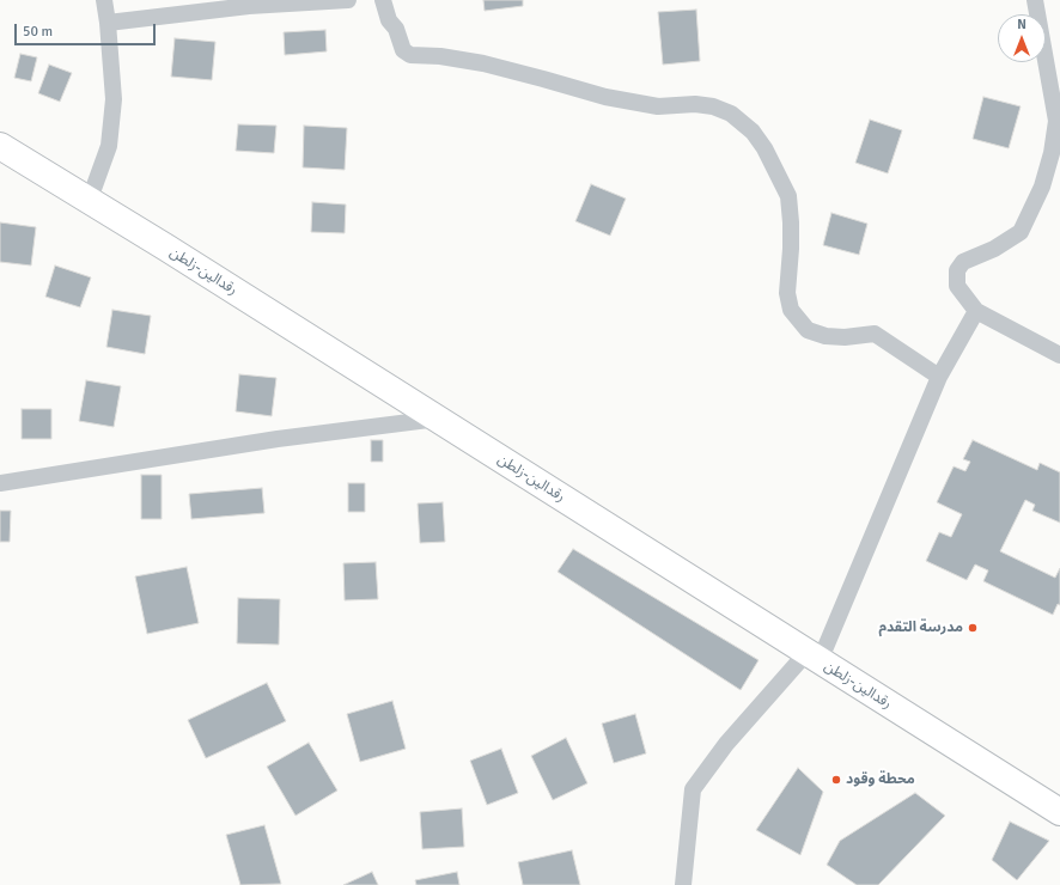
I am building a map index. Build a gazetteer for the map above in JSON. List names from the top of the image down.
{
  "streets": {
    "main road": ["رقدالين-زلطن"]
  },
  "places": ["مدرسة التقدم", "محطة وقود"],
  "scale_bar": "50 m",
  "north": "top"
}
